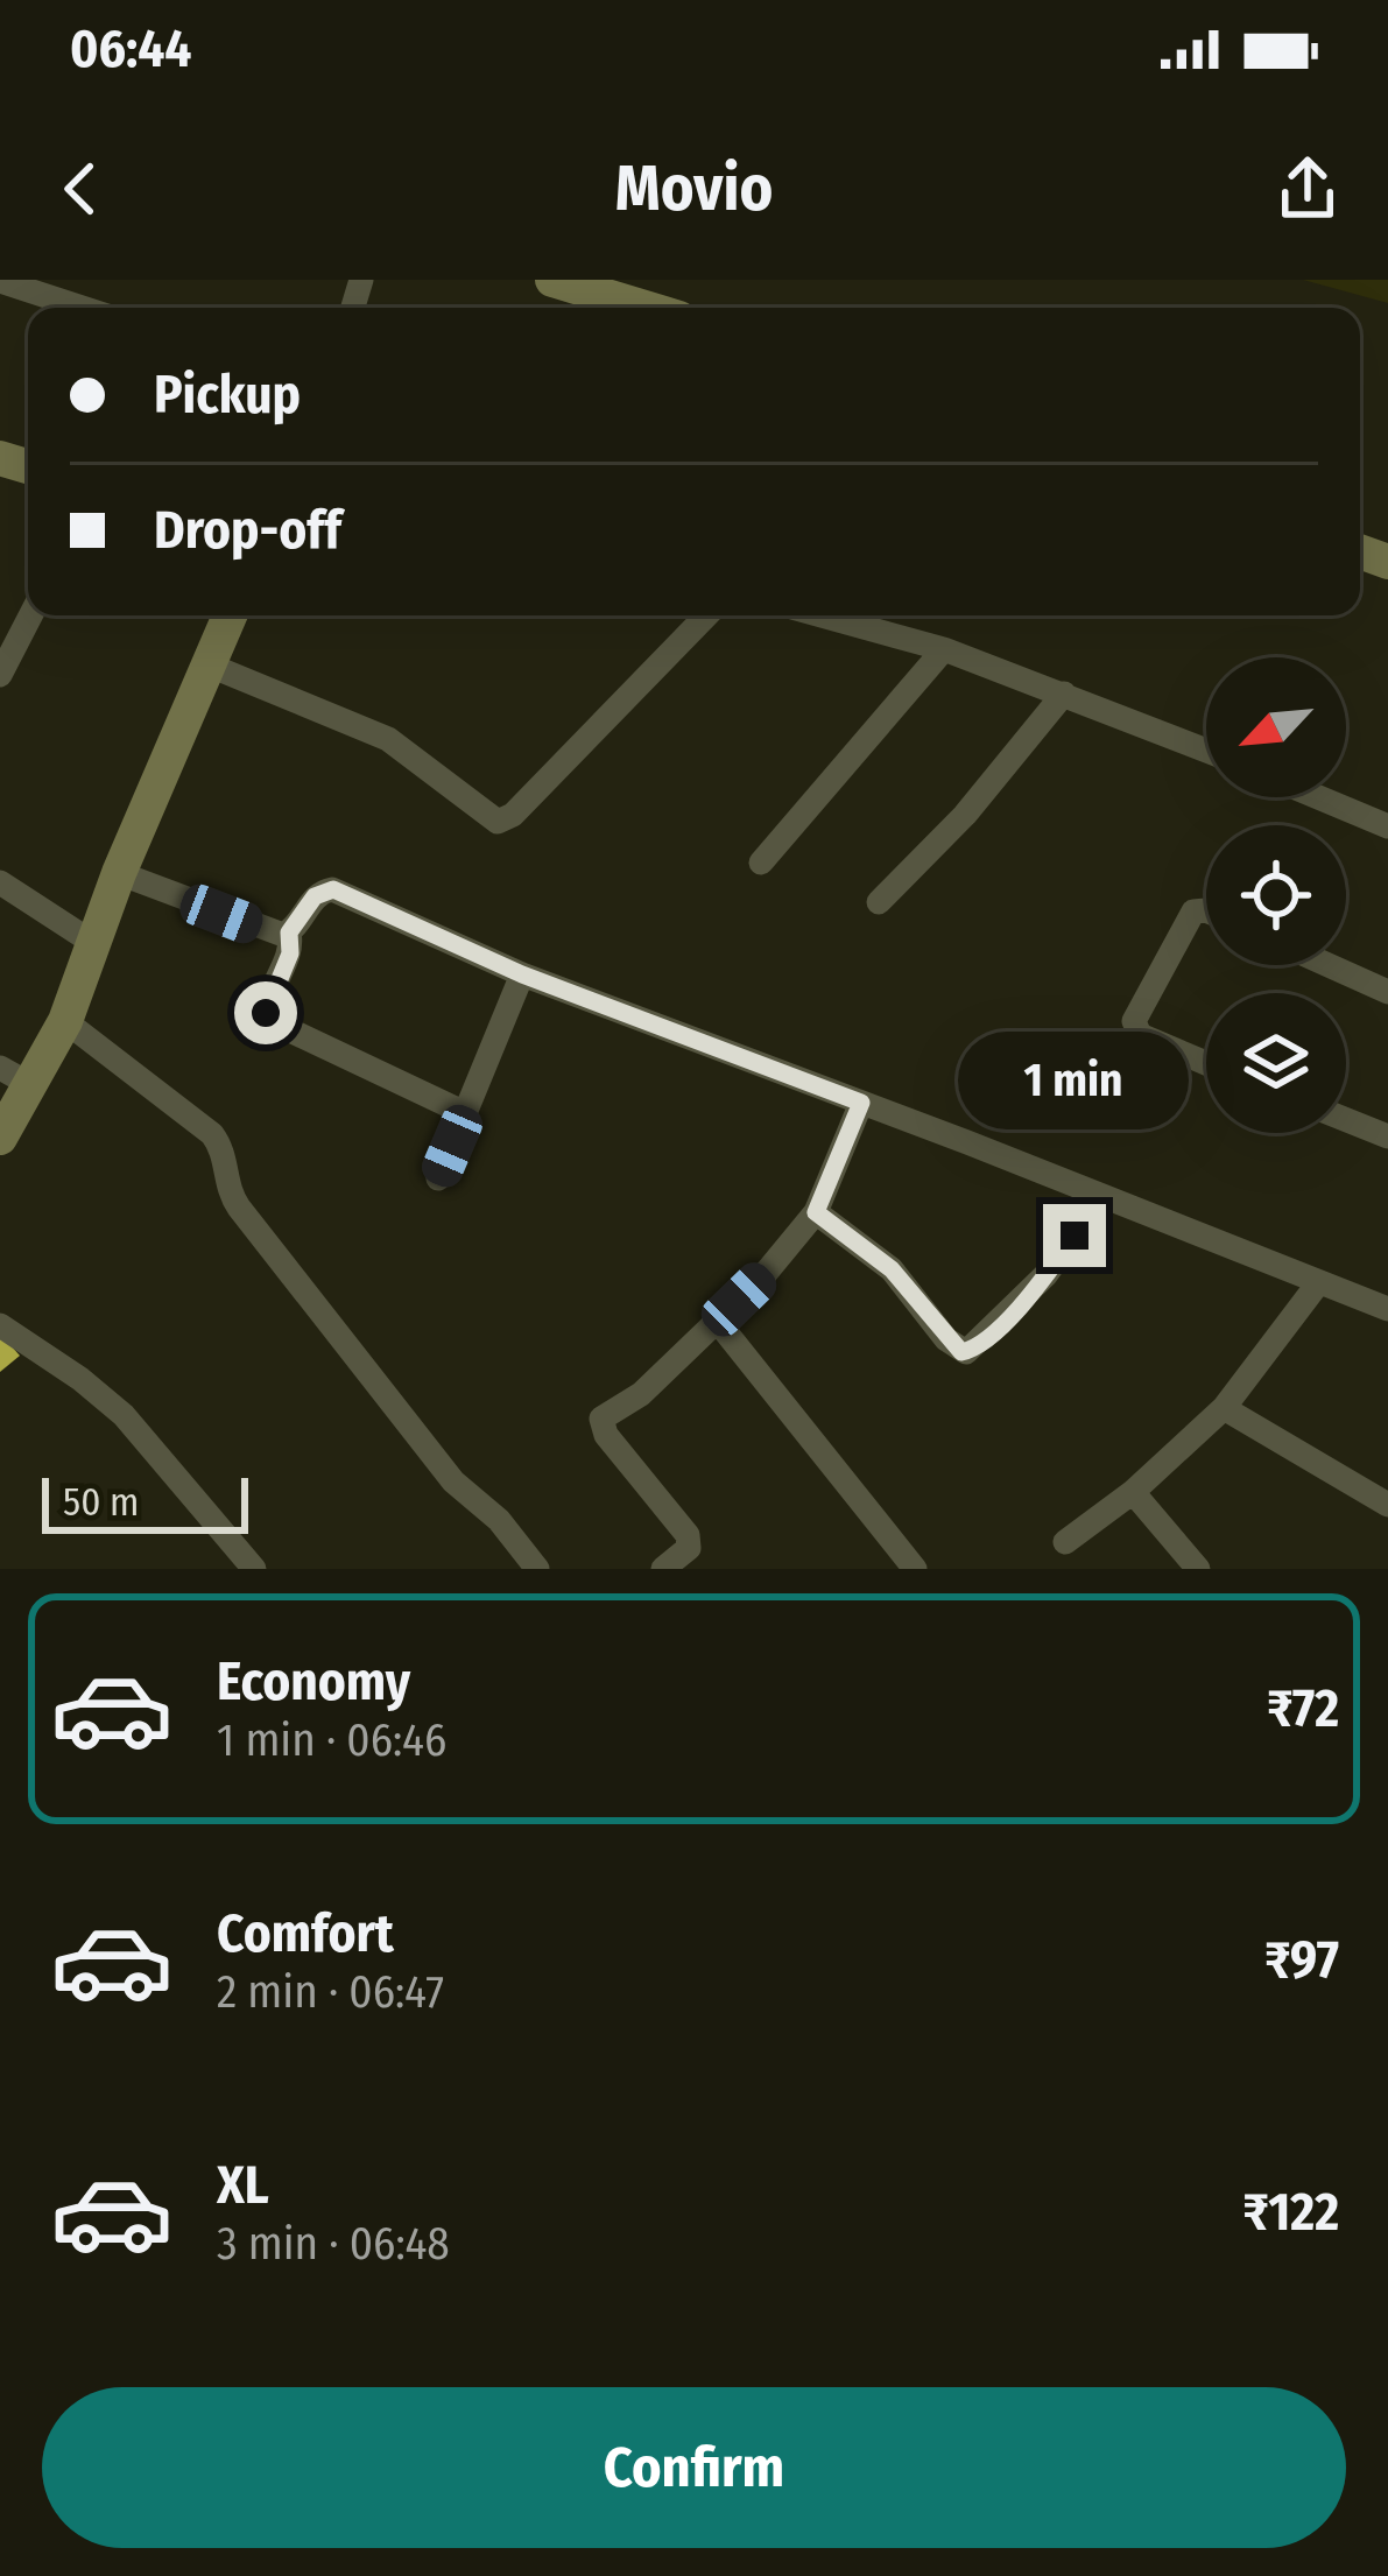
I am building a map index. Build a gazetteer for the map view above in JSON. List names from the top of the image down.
{
  "scale_bar": "50 m",
  "north": "bottom left",
  "page": {
    "status": "06:44",
    "header": "Movio",
    "banner": ["Pickup", "Drop-off"],
    "bubble": "1 min",
    "scale": "50 m",
    "list": [
      {
        "name": "Economy",
        "note": "1 min · 06:46",
        "value": "₹72"
      },
      {
        "name": "Comfort",
        "note": "2 min · 06:47",
        "value": "₹97"
      },
      {
        "name": "XL",
        "note": "3 min · 06:48",
        "value": "₹122"
      }
    ],
    "buttons": "Confirm"
  }
}
